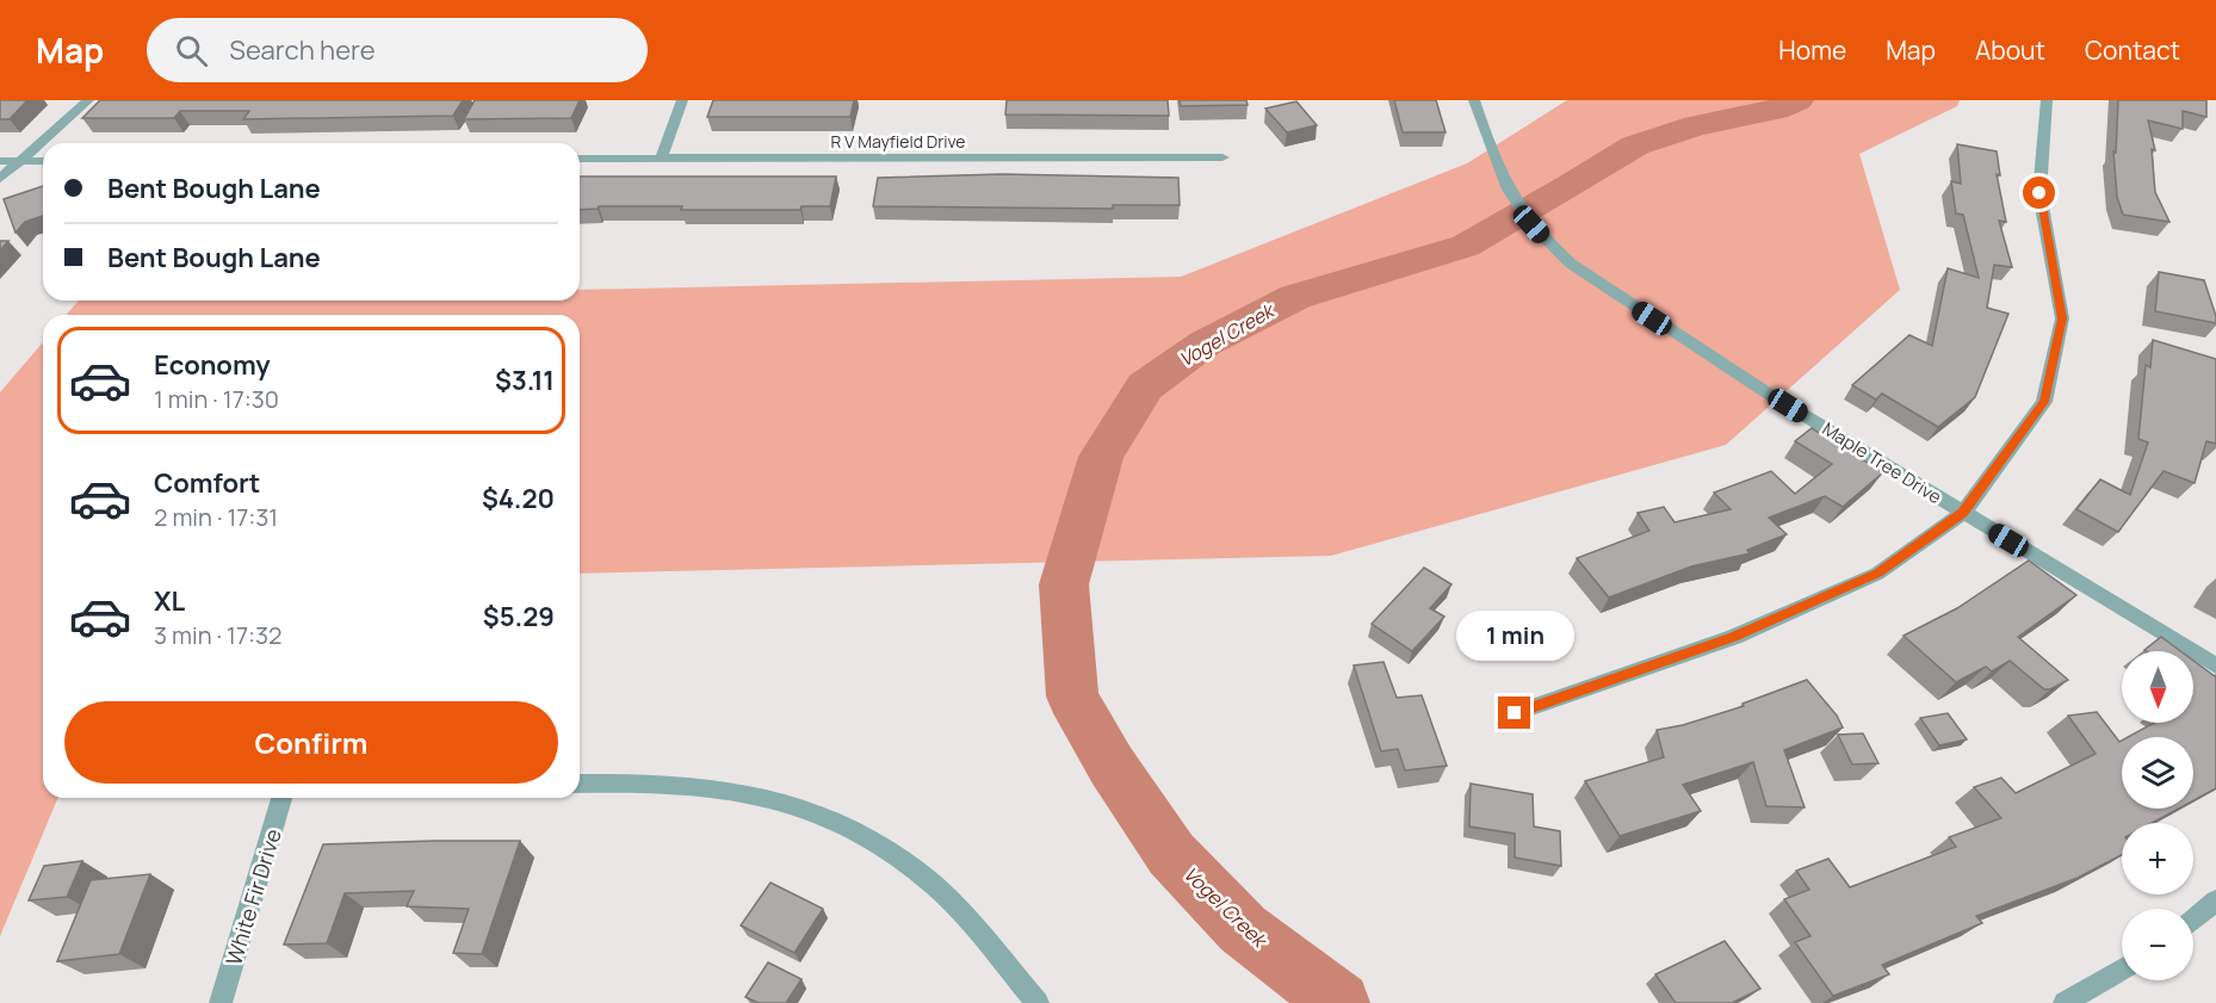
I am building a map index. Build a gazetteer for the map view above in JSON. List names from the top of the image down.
{
  "streets": {
    "street": ["R V Mayfield Drive", "Maple Tree Drive", "White Fir Drive"]
  },
  "water": ["Vogel Creek"],
  "north": "bottom",
  "page": {
    "header": "Map",
    "search": "Search here",
    "nav": [
      "Home",
      "Map",
      "About",
      "Contact"
    ],
    "banner": ["Bent Bough Lane", "Bent Bough Lane"],
    "list": [
      {
        "name": "Economy",
        "note": "1 min · 17:30",
        "value": "$3.11"
      },
      {
        "name": "Comfort",
        "note": "2 min · 17:31",
        "value": "$4.20"
      },
      {
        "name": "XL",
        "note": "3 min · 17:32",
        "value": "$5.29"
      }
    ],
    "bubble": "1 min",
    "map_buttons": ["+", "−"],
    "buttons": "Confirm"
  }
}
